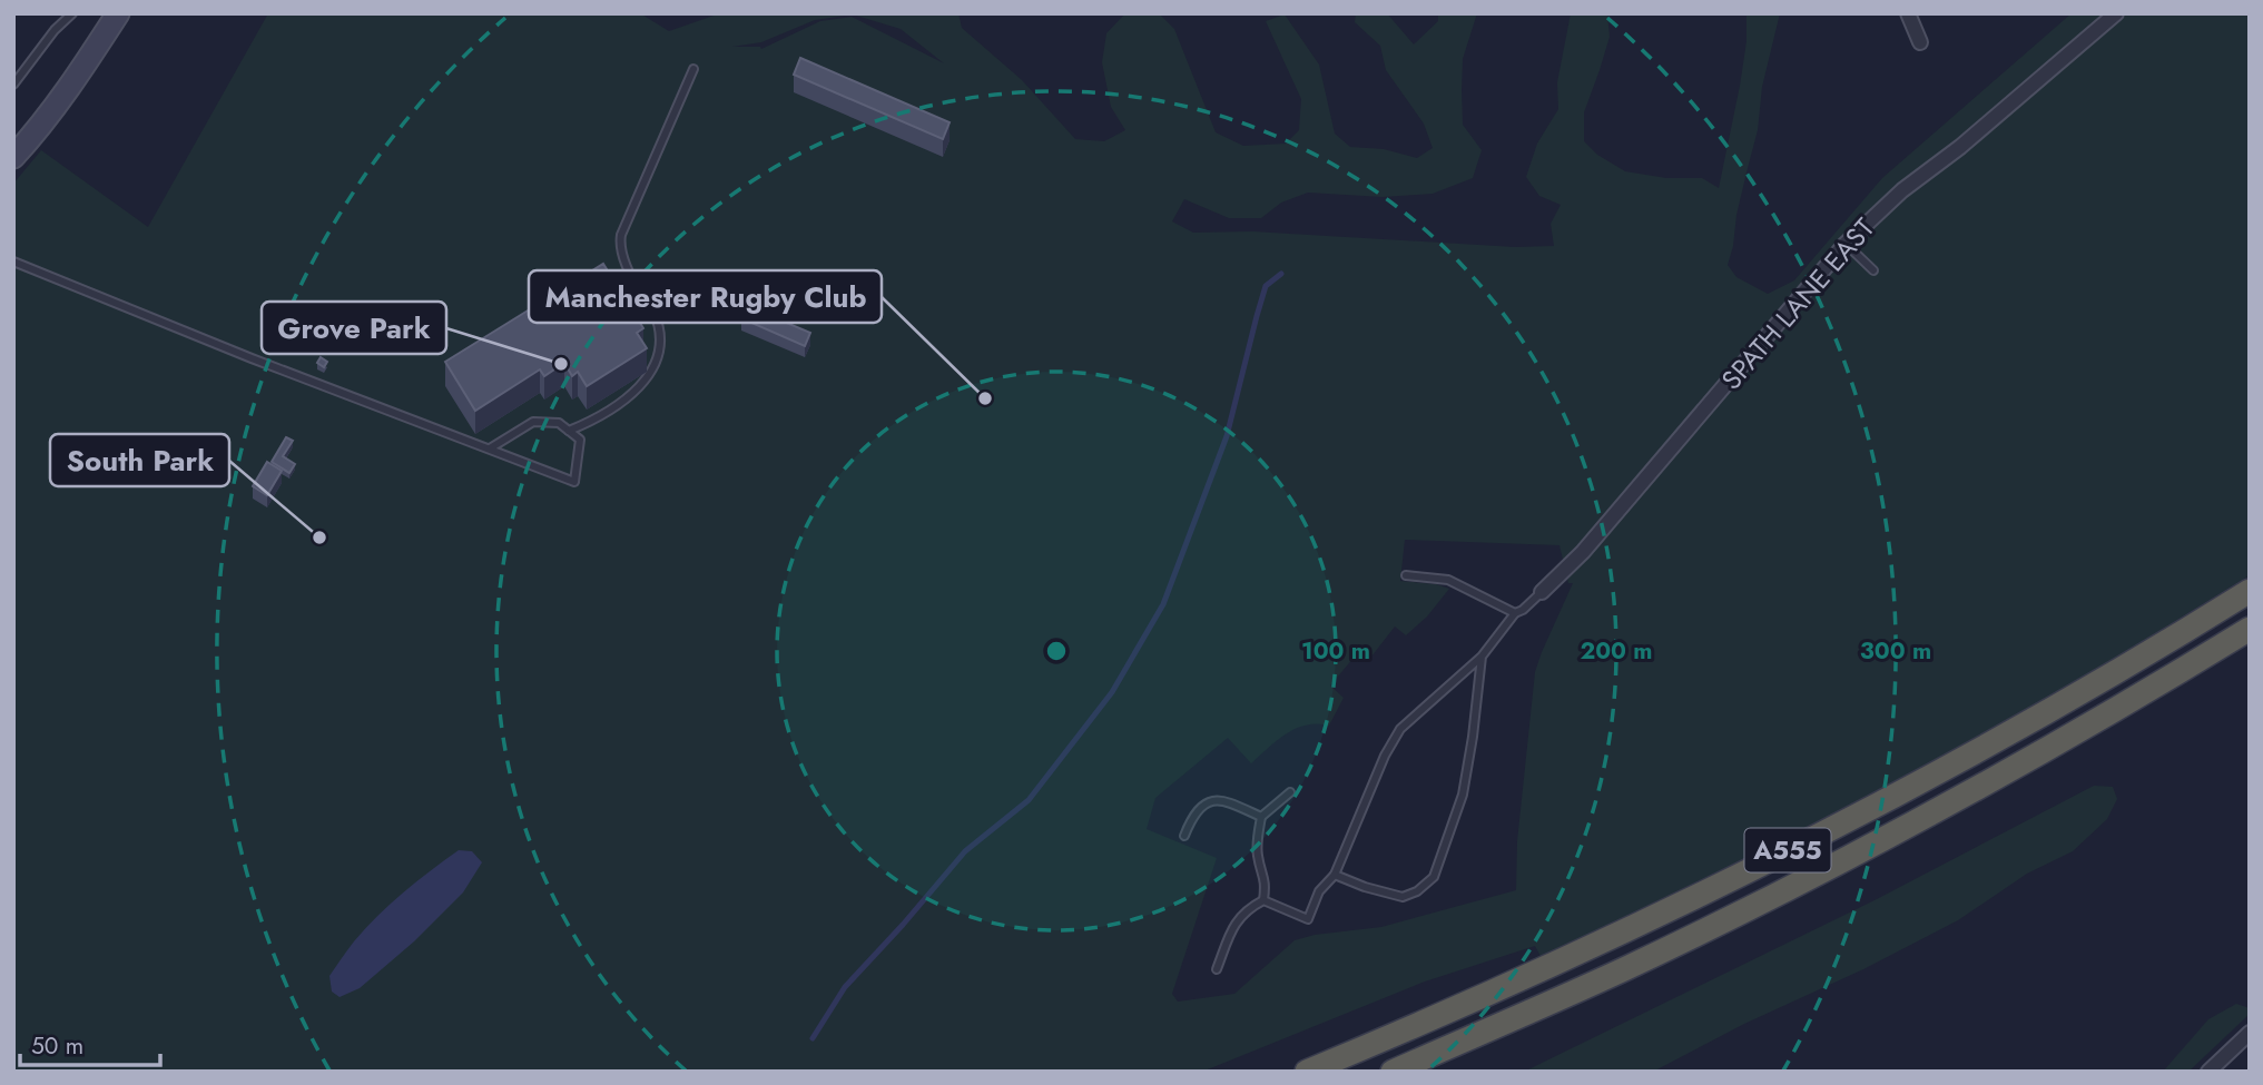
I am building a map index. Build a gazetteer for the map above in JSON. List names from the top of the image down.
{
  "streets": {
    "highway": ["A555"],
    "street": ["SPATH LANE EAST"]
  },
  "places": ["Grove Park", "Manchester Rugby Club", "South Park"],
  "scale_bar": "50 m",
  "rings": ["100 m", "200 m", "300 m"]
}
